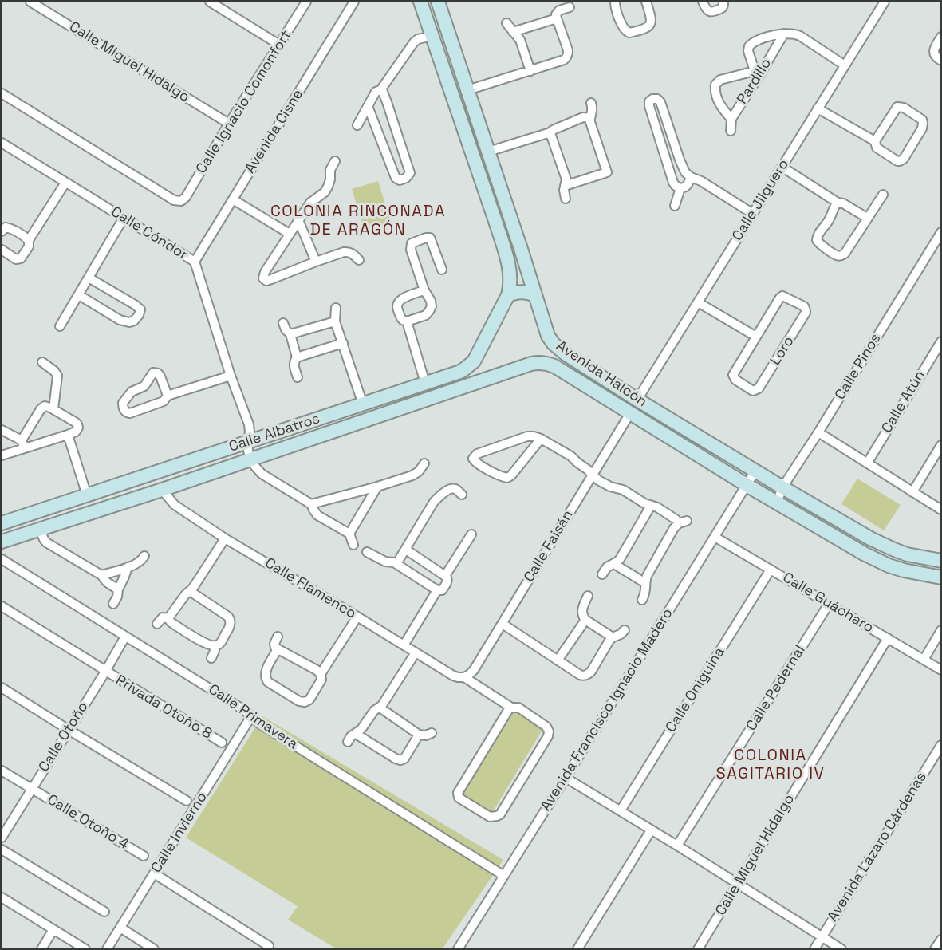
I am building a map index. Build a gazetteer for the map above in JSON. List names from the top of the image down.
{
  "streets": {
    "street": [
      "Calle Miguel Hidalgo",
      "Pardillo",
      "Calle Ignacio Comonfort",
      "Avenida Cisne",
      "Calle Jilguero",
      "Calle Cóndor",
      "Loro",
      "Calle Pinos",
      "Avenida Halcón",
      "Calle Atún",
      "Calle Albatros",
      "Calle Faisán",
      "Calle Flamenco",
      "Calle Guácharo",
      "Calle Pedernal",
      "Calle Oniguina",
      "Privada Otoño 8",
      "Avenida Francisco Ignacio Madero",
      "Calle Primavera",
      "Calle Otoño",
      "Calle Otoño 4",
      "Calle Invierno",
      "Avenida Lázaro Cárdenas"
    ]
  },
  "crossings": [
    ["Calle Miguel Hidalgo", "Calle Ignacio Comonfort"],
    ["Calle Miguel Hidalgo", "Calle Guácharo"],
    ["Avenida Cisne", "Calle Cóndor"],
    ["Calle Jilguero", "Avenida Halcón"],
    ["Calle Cóndor", "Calle Albatros"],
    ["Calle Pinos", "Avenida Halcón"],
    ["Avenida Halcón", "Calle Albatros"],
    ["Avenida Halcón", "Calle Faisán"],
    ["Avenida Halcón", "Avenida Francisco Ignacio Madero"],
    ["Calle Albatros", "Calle Flamenco"],
    ["Calle Faisán", "Calle Flamenco"],
    ["Calle Guácharo", "Calle Pedernal"],
    ["Calle Guácharo", "Calle Oniguina"],
    ["Calle Guácharo", "Avenida Francisco Ignacio Madero"],
    ["Privada Otoño 8", "Calle Otoño"],
    ["Avenida Francisco Ignacio Madero", "Calle Primavera"],
    ["Calle Primavera", "Calle Otoño"],
    ["Calle Primavera", "Calle Invierno"],
    ["Calle Otoño", "Calle Otoño 4"]
  ],
  "districts": ["COLONIA RINCONADA DE ARAGÓN", "COLONIA SAGITARIO IV"]
}
